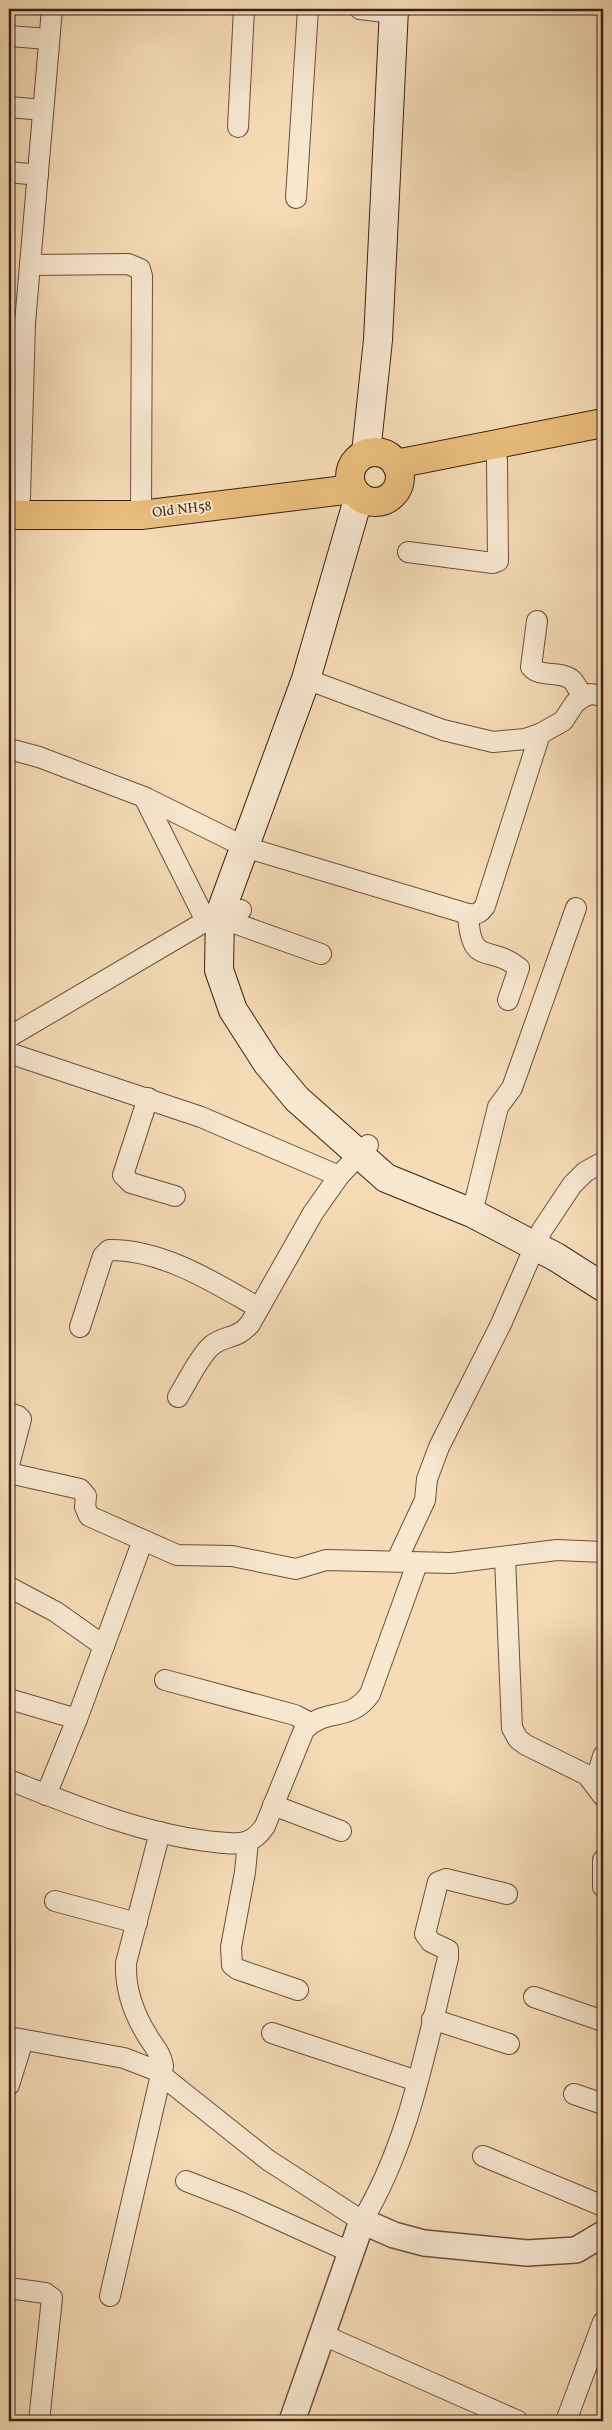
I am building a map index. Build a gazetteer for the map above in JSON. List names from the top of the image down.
{
  "streets": {
    "main road": ["Old NH58"]
  }
}
